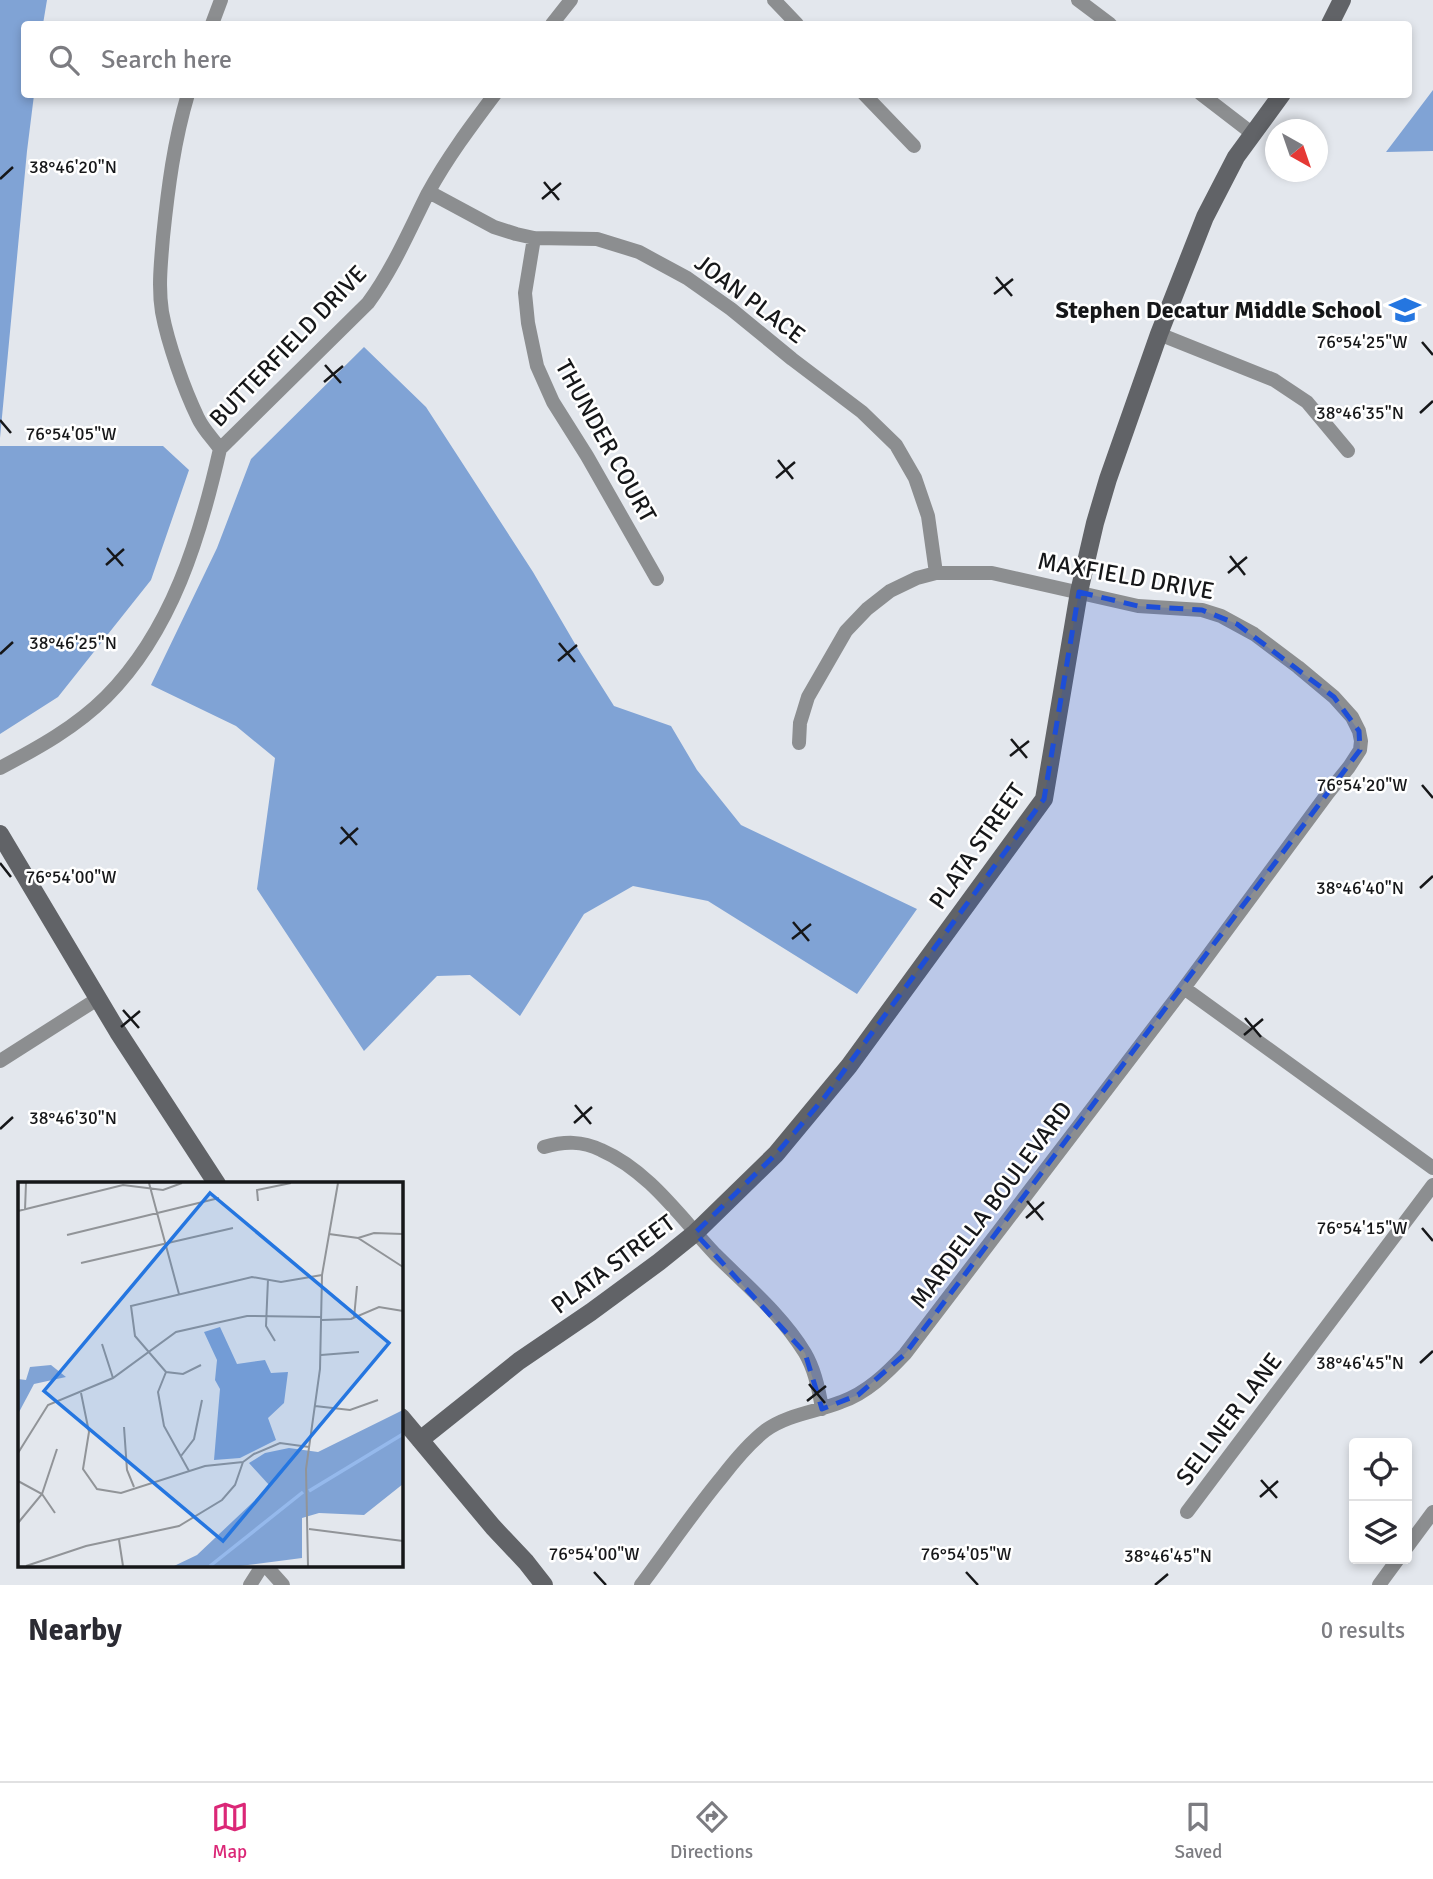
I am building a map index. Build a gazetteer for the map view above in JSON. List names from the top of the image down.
{
  "streets": {
    "street": [
      "JOAN PLACE",
      "BUTTERFIELD DRIVE",
      "THUNDER COURT",
      "MAXFIELD DRIVE",
      "PLATA STREET",
      "MARDELLA BOULEVARD",
      "SELLNER LANE"
    ]
  },
  "crossings": [
    ["JOAN PLACE", "BUTTERFIELD DRIVE"],
    ["JOAN PLACE", "THUNDER COURT"],
    ["JOAN PLACE", "MAXFIELD DRIVE"],
    ["MAXFIELD DRIVE", "PLATA STREET"],
    ["MAXFIELD DRIVE", "MARDELLA BOULEVARD"]
  ],
  "places": {
    "school or university": ["Stephen Decatur Middle School"]
  },
  "north": "bottom right",
  "page": {
    "search": "Search here",
    "heading": ["Nearby", "0 results"],
    "nav": ["Map", "Directions", "Saved"]
  },
  "coordinates": [
    "38°46'20\"N",
    "76°54'25\"W",
    "38°46'35\"N",
    "76°54'05\"W",
    "38°46'25\"N",
    "76°54'20\"W",
    "76°54'00\"W",
    "38°46'40\"N",
    "38°46'30\"N",
    "76°54'15\"W",
    "38°46'45\"N"
  ]
}
